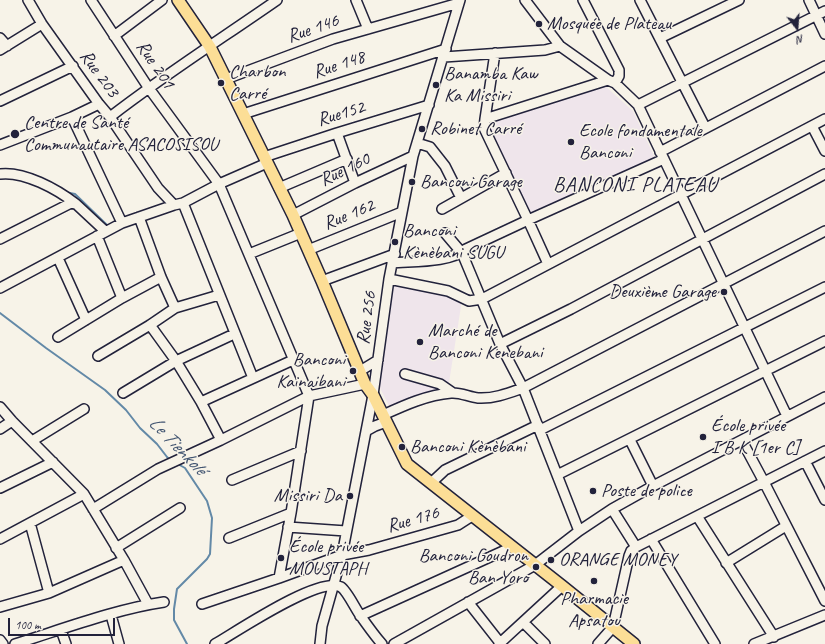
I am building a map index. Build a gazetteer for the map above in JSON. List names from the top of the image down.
{
  "streets": {
    "street": [
      "Rue 146",
      "Rue 201",
      "Rue 148",
      "Rue 203",
      "Rue152",
      "Rue 160",
      "Rue 162",
      "Rue 256",
      "Rue 176"
    ]
  },
  "crossings": [
    ["Rue 146", "Rue 256"],
    ["Rue 201", "Rue152"],
    ["Rue 148", "Rue 256"],
    ["Rue 203", "Rue152"],
    ["Rue152", "Rue 256"],
    ["Rue 160", "Rue 256"],
    ["Rue 162", "Rue 256"],
    ["Rue 256", "Rue 176"]
  ],
  "districts": ["BANCONI PLATEAU"],
  "water": ["Le Tienkolé"],
  "places": [
    "Mosquée de Plateau",
    "Charbon Carré",
    "Banamba Kaw Ka Missiri",
    "Robinet Carré",
    "Centre de Santé Communautaire ASACOSISOU",
    "Ecole fondamentale Banconi",
    "Banconi Garage",
    "Banconi Kènèbani SUGU",
    "Deuxième Garage",
    "Marché de Banconi Kenebani",
    "Banconi Kainaibani",
    "École privée I B K [1er C]",
    "Banconi Kènèbani",
    "Poste de police",
    "Missiri Da",
    "École privée MOUSTAPH",
    "ORANGE MONEY",
    "Banconi Goudron Ban Yoro",
    "Pharmacie Apsatou"
  ],
  "scale_bar": "100 m",
  "north": "bottom"
}
